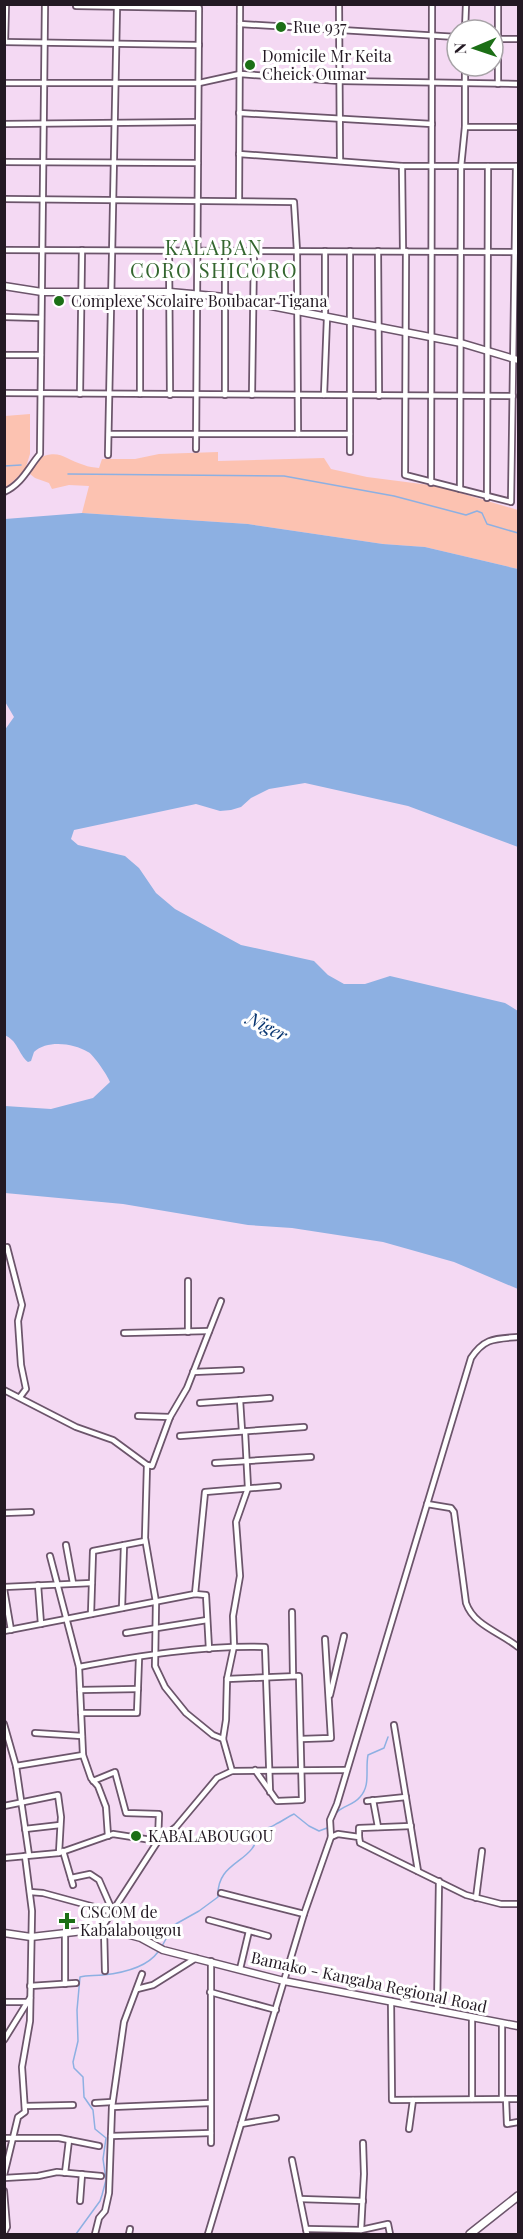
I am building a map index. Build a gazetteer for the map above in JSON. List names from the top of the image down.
{
  "streets": {
    "street": ["Bamako - Kangaba Regional Road"]
  },
  "districts": ["KALABAN CORO SHICORO"],
  "water": ["Niger"],
  "places": {
    "other": [
      "Rue 937",
      "Domicile Mr Keita Cheick Oumar",
      "Complexe Scolaire Boubacar Tigana",
      "KABALABOUGOU"
    ],
    "health": ["CSCOM de Kabalabougou"]
  },
  "north": "left"
}
